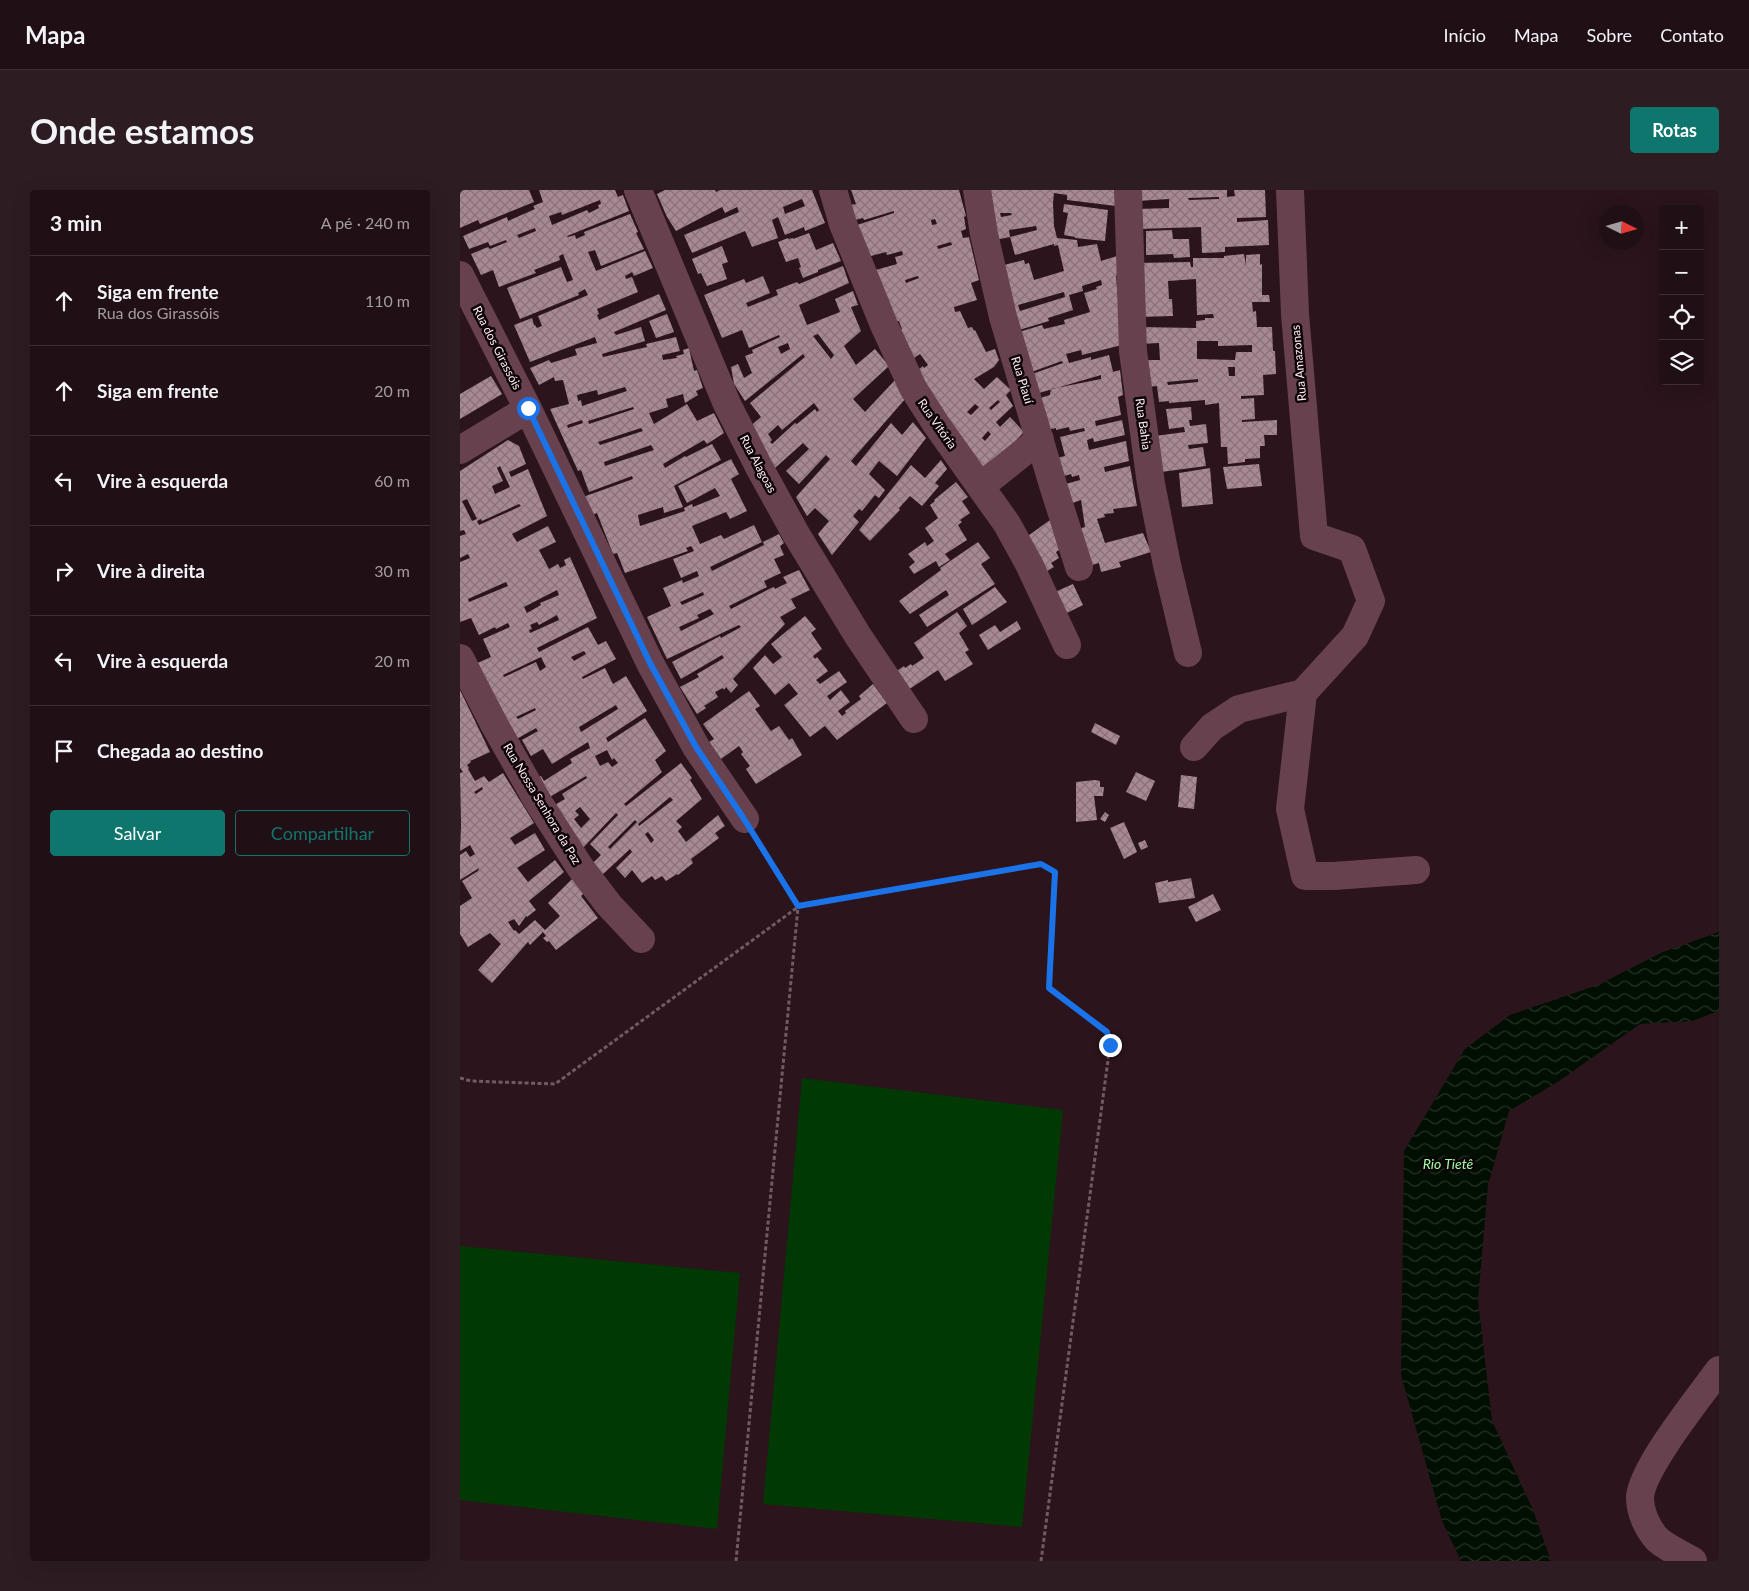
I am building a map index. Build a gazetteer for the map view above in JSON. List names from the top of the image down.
{
  "streets": {
    "street": [
      "Rua dos Girassóis",
      "Rua Amazonas",
      "Rua Piauí",
      "Rua Vitória",
      "Rua Bahia",
      "Rua Alagoas",
      "Rua Nossa Senhora da Paz"
    ]
  },
  "water": ["Rio Tietê"],
  "north": "right",
  "page": {
    "header": "Mapa",
    "nav": [
      "Início",
      "Mapa",
      "Sobre",
      "Contato"
    ],
    "buttons": [
      "Rotas",
      ["Salvar", "Compartilhar"]
    ],
    "title": "Onde estamos",
    "heading": ["3 min", "A pé · 240 m"],
    "map_buttons": ["+", "−"],
    "list": [
      ["Siga em frente", "Rua dos Girassóis", "110 m"],
      ["Siga em frente", "20 m"],
      ["Vire à esquerda", "60 m"],
      ["Vire à direita", "30 m"],
      ["Vire à esquerda", "20 m"],
      "Chegada ao destino"
    ]
  }
}
